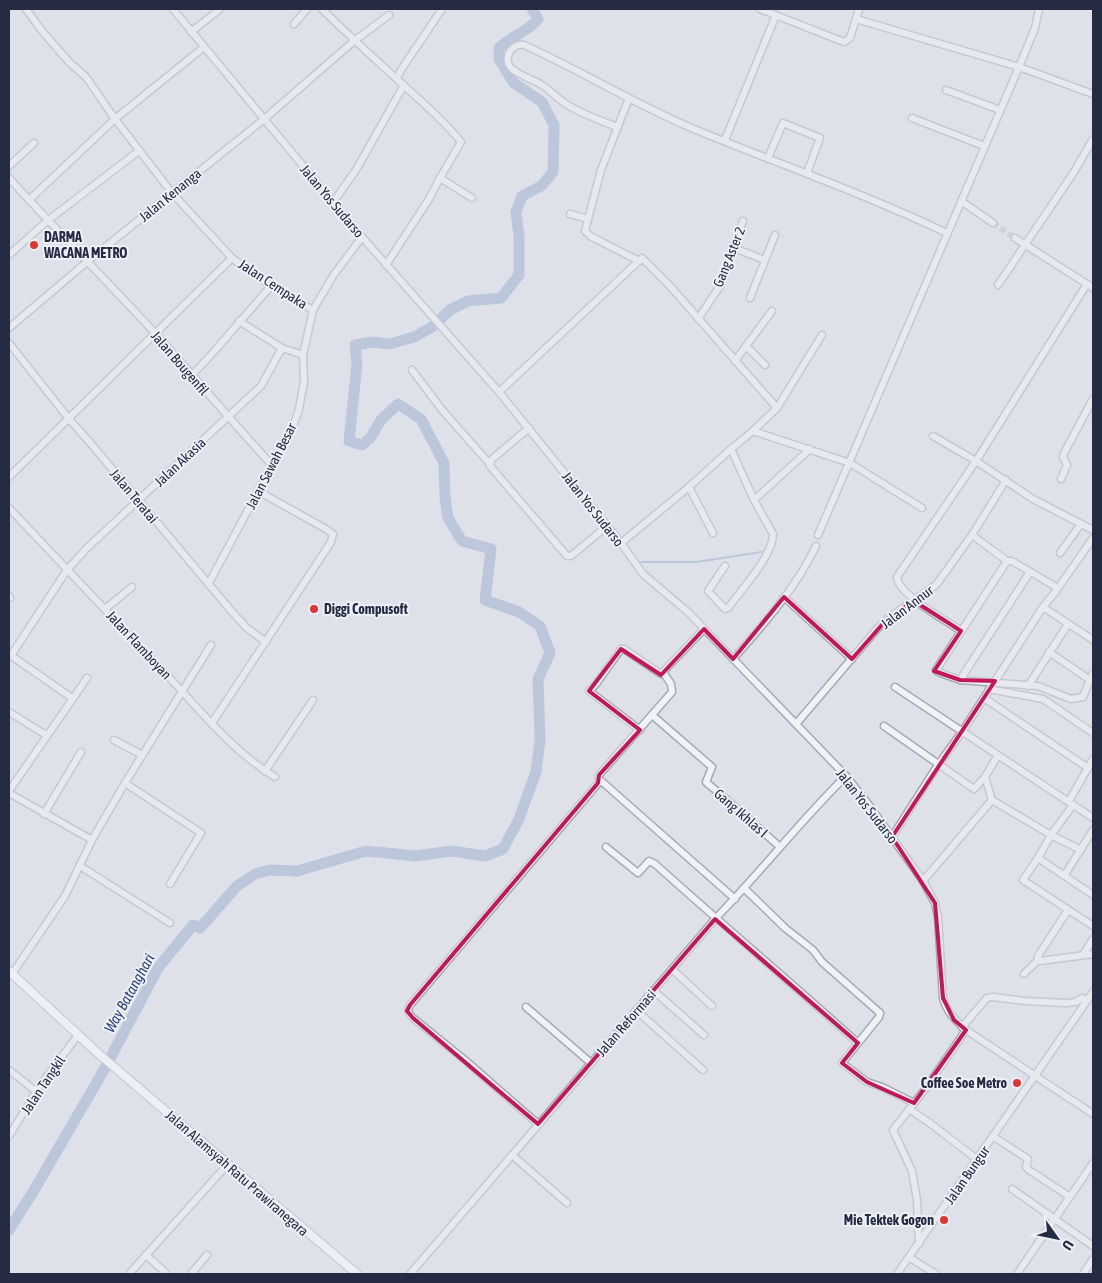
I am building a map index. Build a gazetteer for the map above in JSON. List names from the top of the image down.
{
  "streets": {
    "main road": ["Jalan Alamsyah Ratu Prawiranegara"],
    "street": [
      "Jalan Kenanga",
      "Jalan Yos Sudarso",
      "Gang Aster 2",
      "Jalan Cempaka",
      "Jalan Bougenfil",
      "Jalan Akasia",
      "Jalan Sawah Besar",
      "Jalan Teratai",
      "Jalan Annur",
      "Jalan Flamboyan",
      "Gang Ikhlas I",
      "Jalan Reformasi",
      "Jalan Tangkil",
      "Jalan Bungur"
    ]
  },
  "crossings": [
    ["Jalan Kenanga", "Jalan Yos Sudarso"],
    ["Jalan Kenanga", "Jalan Cempaka"],
    ["Jalan Kenanga", "Jalan Bougenfil"],
    ["Jalan Yos Sudarso", "Jalan Sawah Besar"],
    ["Jalan Yos Sudarso", "Jalan Annur"],
    ["Jalan Yos Sudarso", "Jalan Reformasi"],
    ["Jalan Yos Sudarso", "Jalan Bungur"],
    ["Jalan Cempaka", "Jalan Sawah Besar"],
    ["Jalan Bougenfil", "Jalan Akasia"],
    ["Jalan Bougenfil", "Jalan Sawah Besar"],
    ["Jalan Akasia", "Jalan Teratai"],
    ["Jalan Akasia", "Jalan Flamboyan"],
    ["Jalan Sawah Besar", "Jalan Teratai"],
    ["Gang Ikhlas I", "Jalan Reformasi"],
    ["Jalan Tangkil", "Jalan Alamsyah Ratu Prawiranegara"]
  ],
  "water": ["Way Batanghari"],
  "places": [
    "DARMA WACANA METRO",
    "Diggi Compusoft",
    "Coffee Soe Metro",
    "Mie Tektek Gogon"
  ],
  "north": "bottom right"
}
